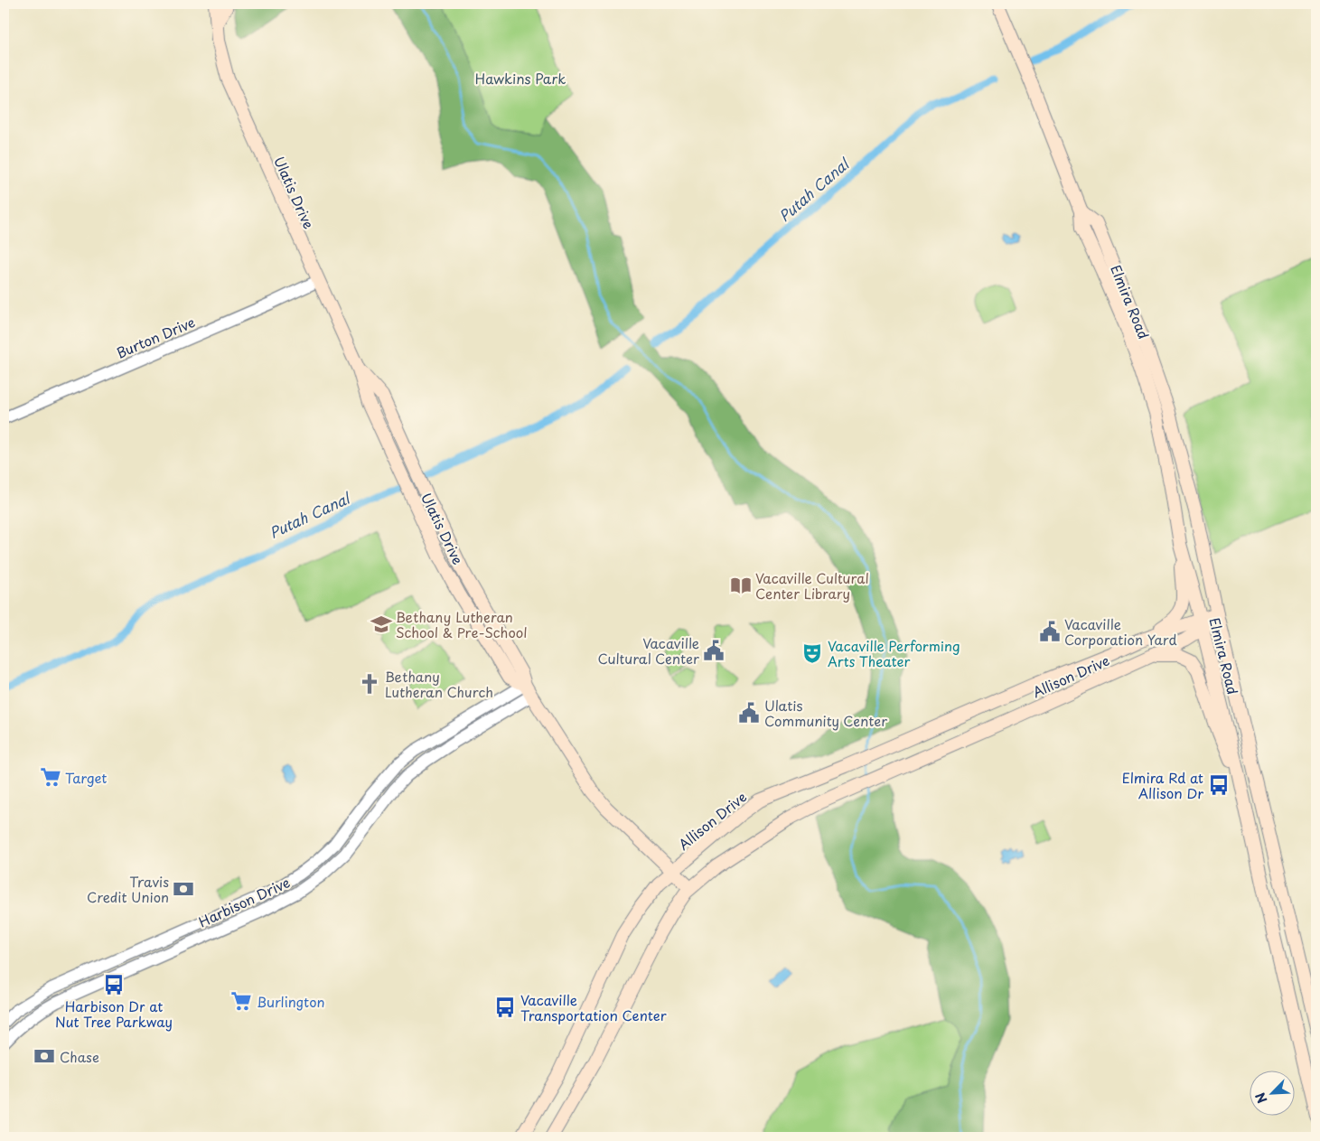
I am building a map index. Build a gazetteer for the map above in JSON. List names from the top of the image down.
{
  "streets": {
    "main road": ["Ulatis Drive", "Elmira Road", "Allison Drive"],
    "street": ["Burton Drive", "Harbison Drive"]
  },
  "crossings": [
    ["Ulatis Drive", "Burton Drive"],
    ["Ulatis Drive", "Allison Drive"],
    ["Ulatis Drive", "Harbison Drive"],
    ["Elmira Road", "Allison Drive"]
  ],
  "water": ["Putah Canal"],
  "parks": ["Hawkins Park"],
  "places": {
    "library": ["Vacaville Cultural Center Library"],
    "school or university": ["Bethany Lutheran School & Pre-School"],
    "public building": ["Vacaville Corporation Yard", "Vacaville Cultural Center", "Ulatis Community Center"],
    "theatre": ["Vacaville Performing Arts Theater"],
    "church": ["Bethany Lutheran Church"],
    "supermarket": ["Target", "Burlington"],
    "bus stop": ["Elmira Rd at Allison Dr", "Harbison Dr at Nut Tree Parkway", "Vacaville Transportation Center"],
    "bank": ["Travis Credit Union", "Chase"]
  },
  "north": "bottom left"
}
